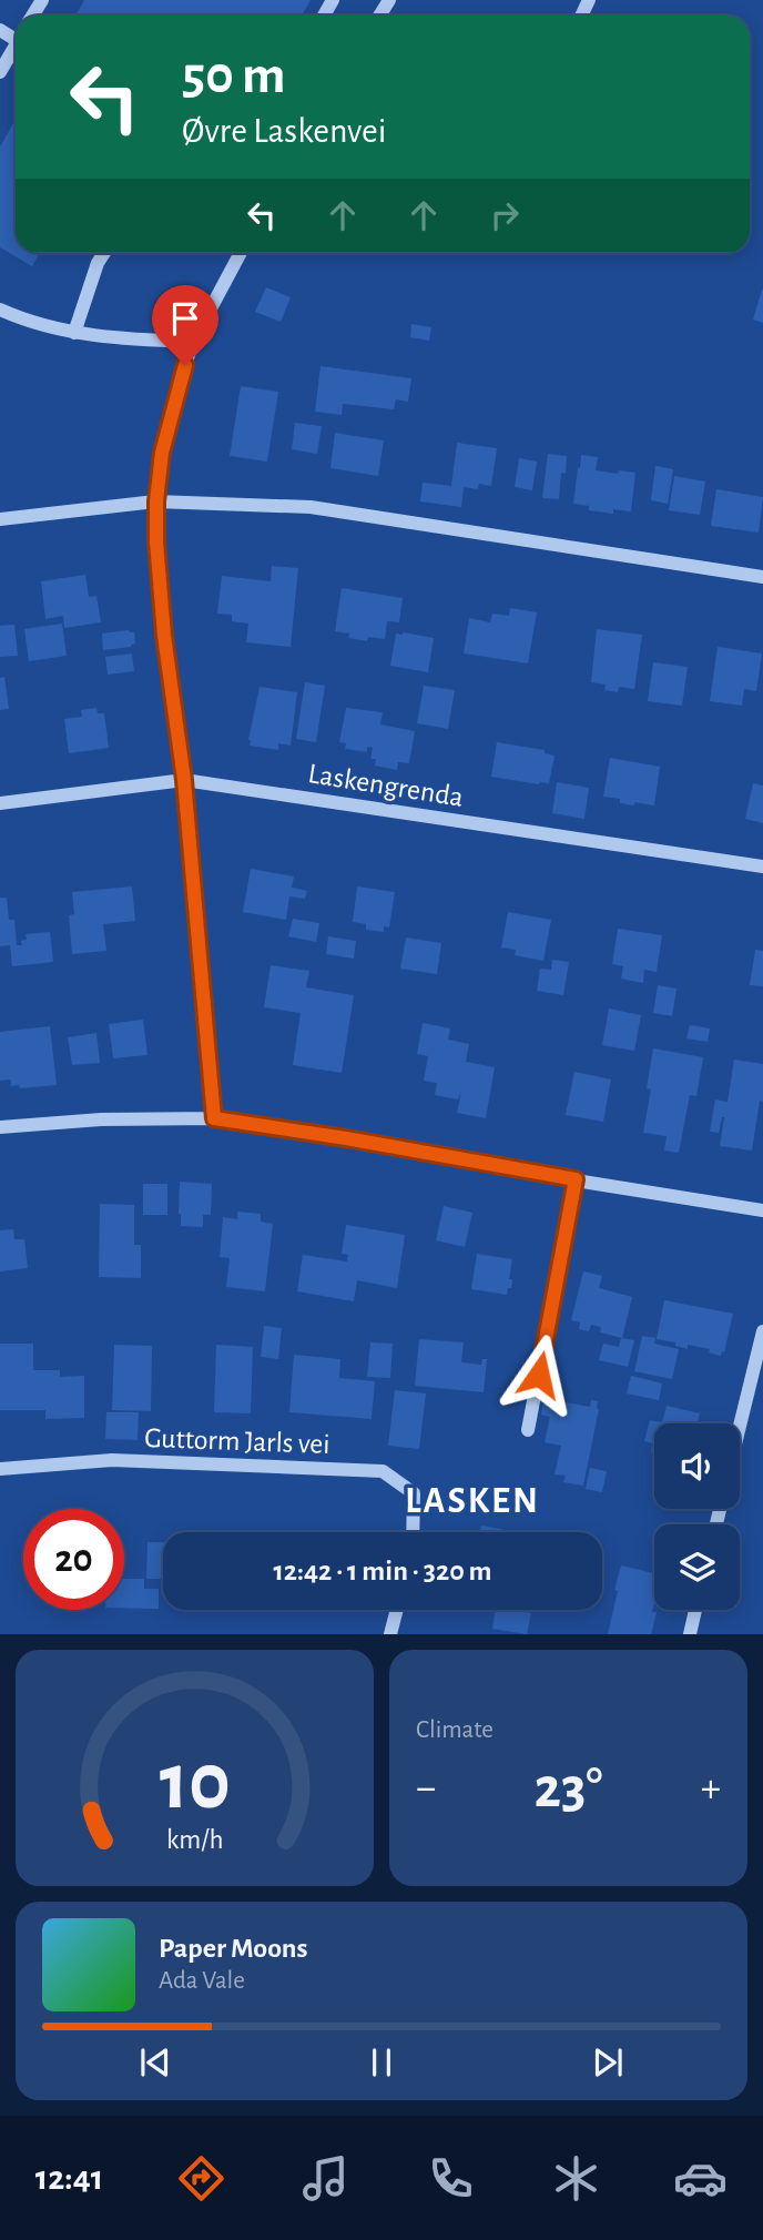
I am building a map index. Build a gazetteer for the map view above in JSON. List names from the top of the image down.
{
  "streets": {
    "street": ["Laskengrenda", "Guttorm Jarls vei"]
  },
  "districts": ["LASKEN"],
  "page": {
    "turn": ["50 m", "Øvre Laskenvei"],
    "limit": "20",
    "trip": "12:42 · 1 min · 320 m",
    "tile": "Climate",
    "heat": ["−", "23°", "+"],
    "song": ["Paper Moons", "Ada Vale"],
    "tabs": "12:41",
    "gauge": ["10", "km/h"]
  }
}
